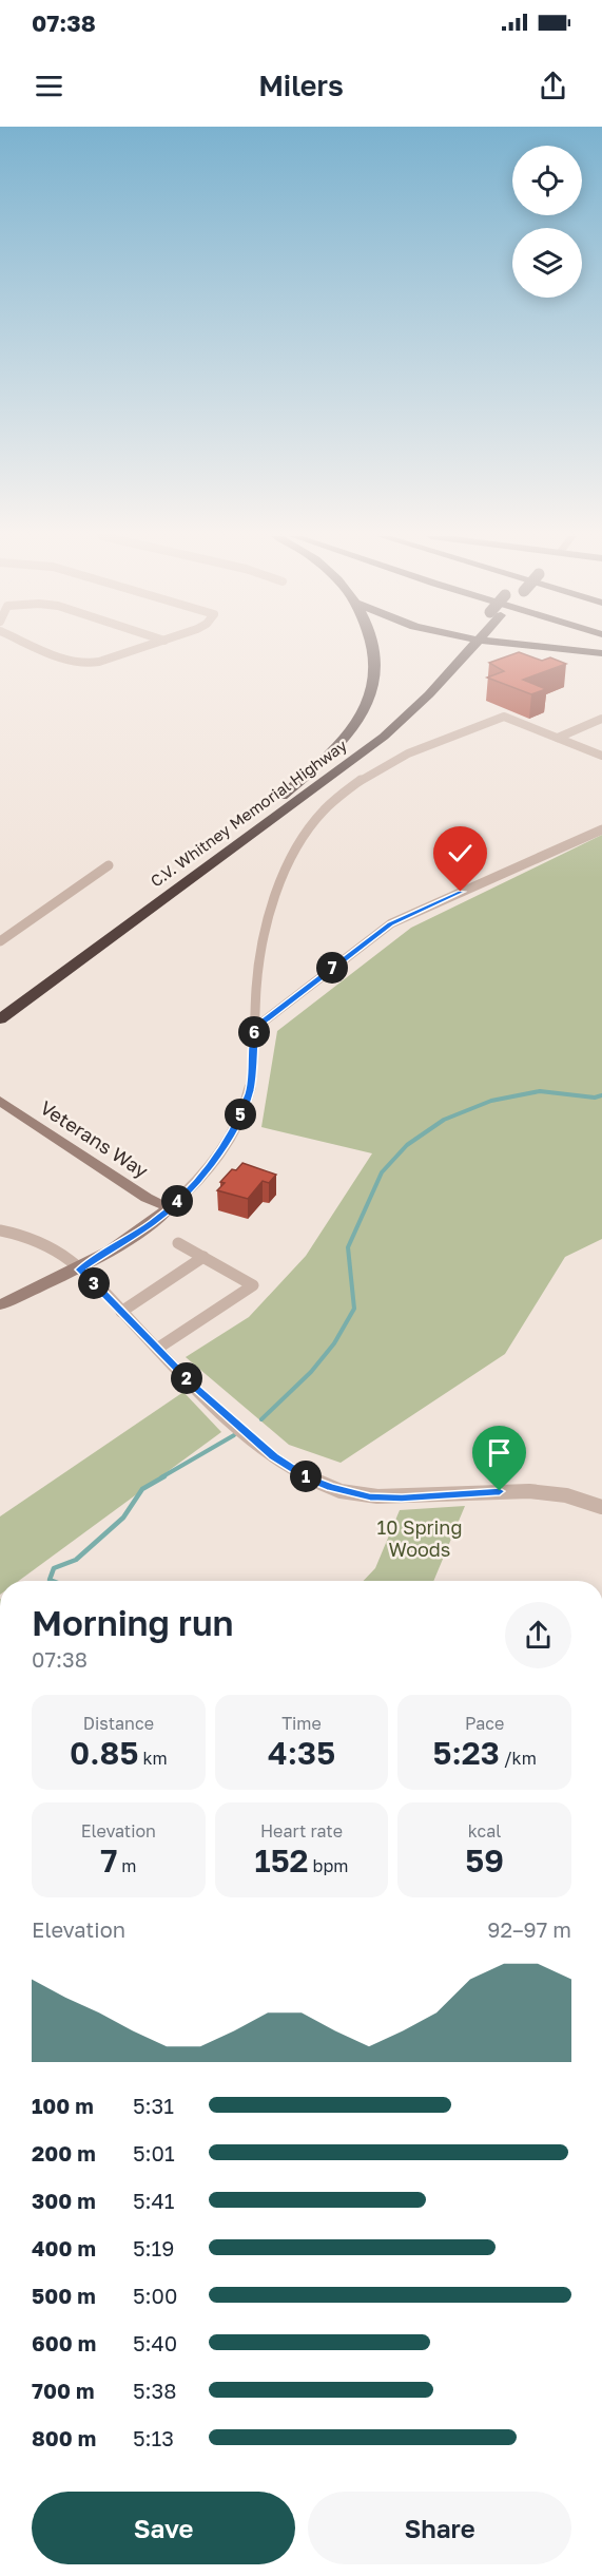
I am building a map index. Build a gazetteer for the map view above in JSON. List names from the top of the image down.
{
  "streets": {
    "highway": ["C.V. Whitney Memorial Highway"],
    "street": ["Veterans Way"]
  },
  "parks": ["10 Spring Woods"],
  "page": {
    "status": "07:38",
    "header": "Milers",
    "pins": [
      "7",
      "6",
      "5",
      "4",
      "3",
      "2",
      "1"
    ],
    "heading": ["Morning run", "07:38"],
    "stats": [
      ["Distance", "0.85 km"],
      ["Time", "4:35"],
      ["Pace", "5:23 /km"],
      ["Elevation", "7 m"],
      ["Heart rate", "152 bpm"],
      ["kcal", "59"]
    ],
    "chart": ["Elevation", "92–97 m"],
    "list": [
      {
        "name": "100 m",
        "note": "5:31"
      },
      {
        "name": "200 m",
        "note": "5:01"
      },
      {
        "name": "300 m",
        "note": "5:41"
      },
      {
        "name": "400 m",
        "note": "5:19"
      },
      {
        "name": "500 m",
        "note": "5:00"
      },
      {
        "name": "600 m",
        "note": "5:40"
      },
      {
        "name": "700 m",
        "note": "5:38"
      },
      {
        "name": "800 m",
        "note": "5:13"
      }
    ],
    "buttons": ["Save", "Share"]
  }
}
